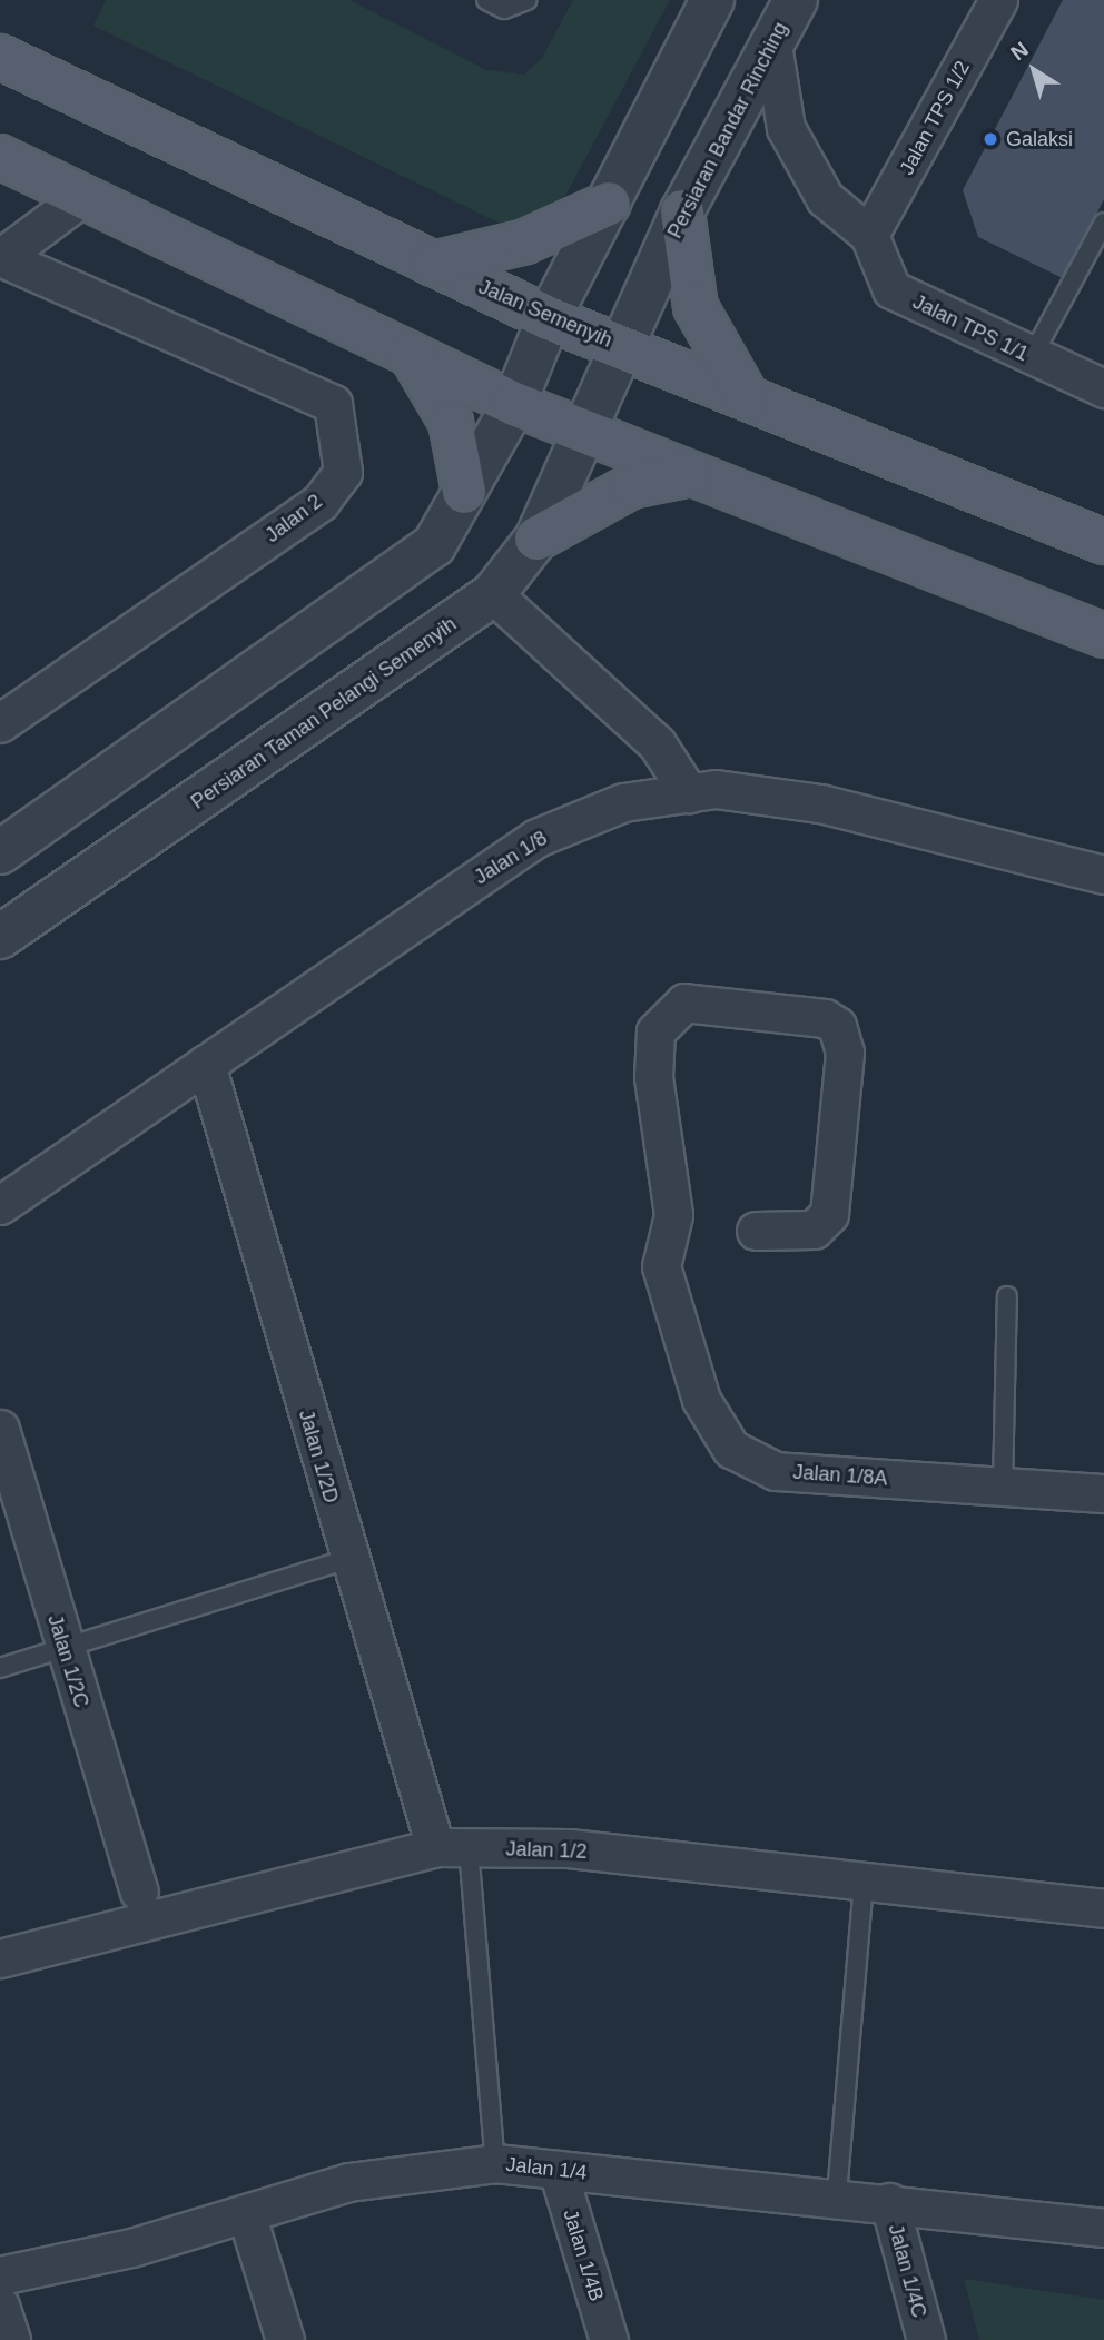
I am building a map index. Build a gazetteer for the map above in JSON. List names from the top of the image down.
{
  "streets": {
    "main road": ["Jalan Semenyih"],
    "street": [
      "Jalan TPS 1/2",
      "Persiaran Bandar Rinching",
      "Jalan TPS 1/1",
      "Jalan 2",
      "Persiaran Taman Pelangi Semenyih",
      "Jalan 1/8",
      "Jalan 1/2D",
      "Jalan 1/8A",
      "Jalan 1/2C",
      "Jalan 1/2",
      "Jalan 1/4",
      "Jalan 1/4B",
      "Jalan 1/4C"
    ]
  },
  "crossings": [
    ["Jalan TPS 1/2", "Jalan TPS 1/1"],
    ["Persiaran Bandar Rinching", "Jalan Semenyih"],
    ["Persiaran Bandar Rinching", "Persiaran Taman Pelangi Semenyih"],
    ["Jalan 1/8", "Jalan 1/2D"],
    ["Jalan 1/2D", "Jalan 1/2"],
    ["Jalan 1/4", "Jalan 1/4B"],
    ["Jalan 1/4", "Jalan 1/4C"]
  ],
  "places": ["Galaksi"],
  "north": "top left"
}
